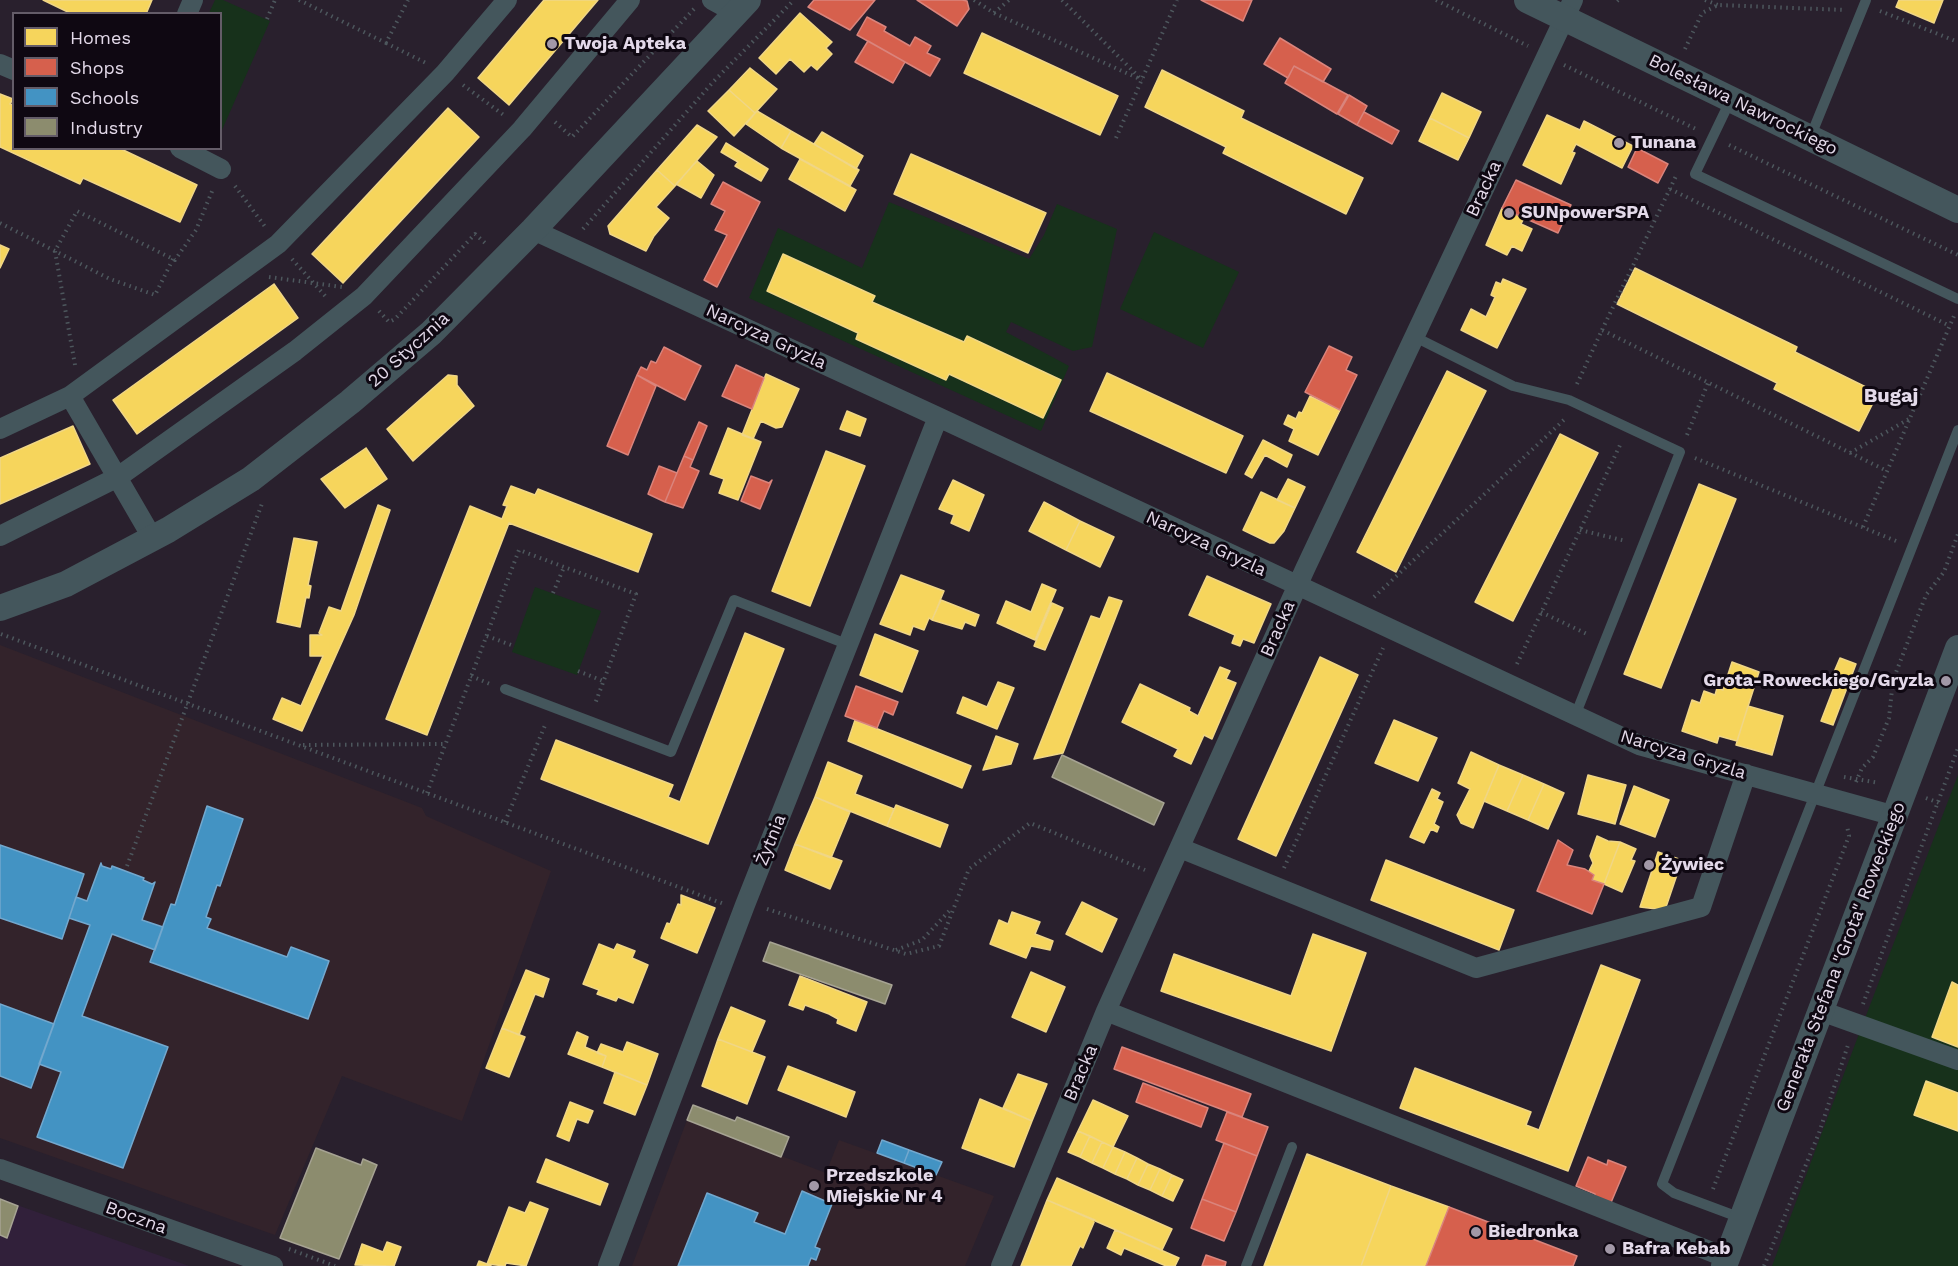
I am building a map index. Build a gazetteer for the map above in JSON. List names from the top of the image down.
{
  "streets": {
    "street": [
      "Bolesława Nawrockiego",
      "Bracka",
      "Narcyza Gryzla",
      "20 Stycznia",
      "Żytnia",
      "Generała Stefana \"Grota\" Roweckiego",
      "Boczna"
    ]
  },
  "crossings": [
    ["Bolesława Nawrockiego", "Bracka"],
    ["Bracka", "Narcyza Gryzla"],
    ["Narcyza Gryzla", "20 Stycznia"],
    ["Narcyza Gryzla", "Żytnia"],
    ["Narcyza Gryzla", "Generała Stefana \"Grota\" Roweckiego"]
  ],
  "districts": ["Bugaj"],
  "places": [
    "Twoja Apteka",
    "Tunana",
    "SUNpowerSPA",
    "Grota-Roweckiego/Gryzla",
    "Żywiec",
    "Przedszkole Miejskie Nr 4",
    "Biedronka",
    "Bafra Kebab"
  ],
  "legend": [
    "Homes",
    "Shops",
    "Schools",
    "Industry"
  ]
}
